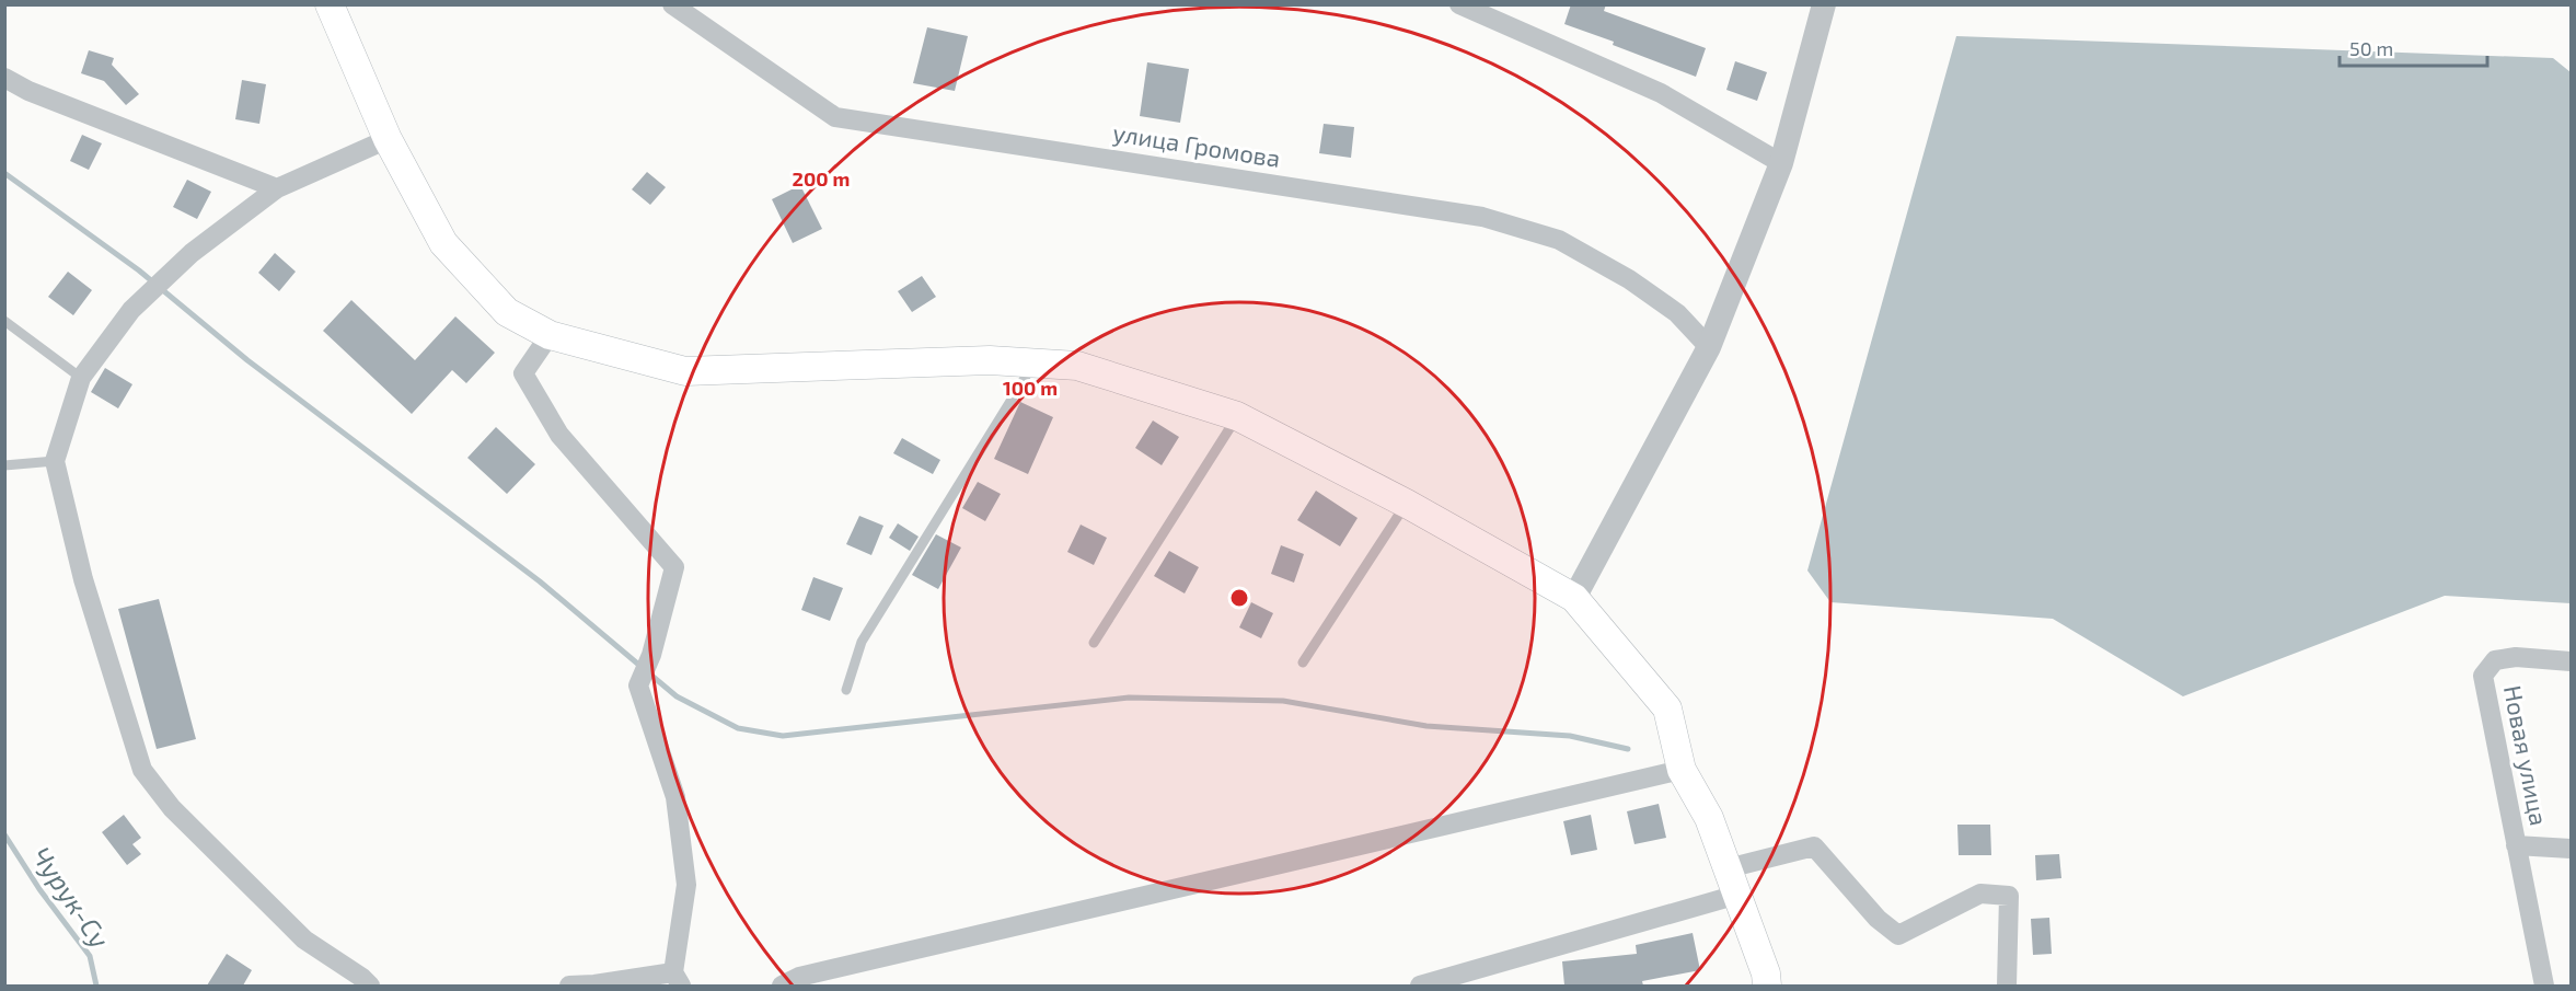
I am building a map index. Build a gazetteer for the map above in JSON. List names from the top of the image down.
{
  "streets": {
    "street": ["улица Громова", "Новая улица"]
  },
  "water": ["Чурук-Су"],
  "scale_bar": "50 m",
  "rings": ["200 m", "100 m"]
}
